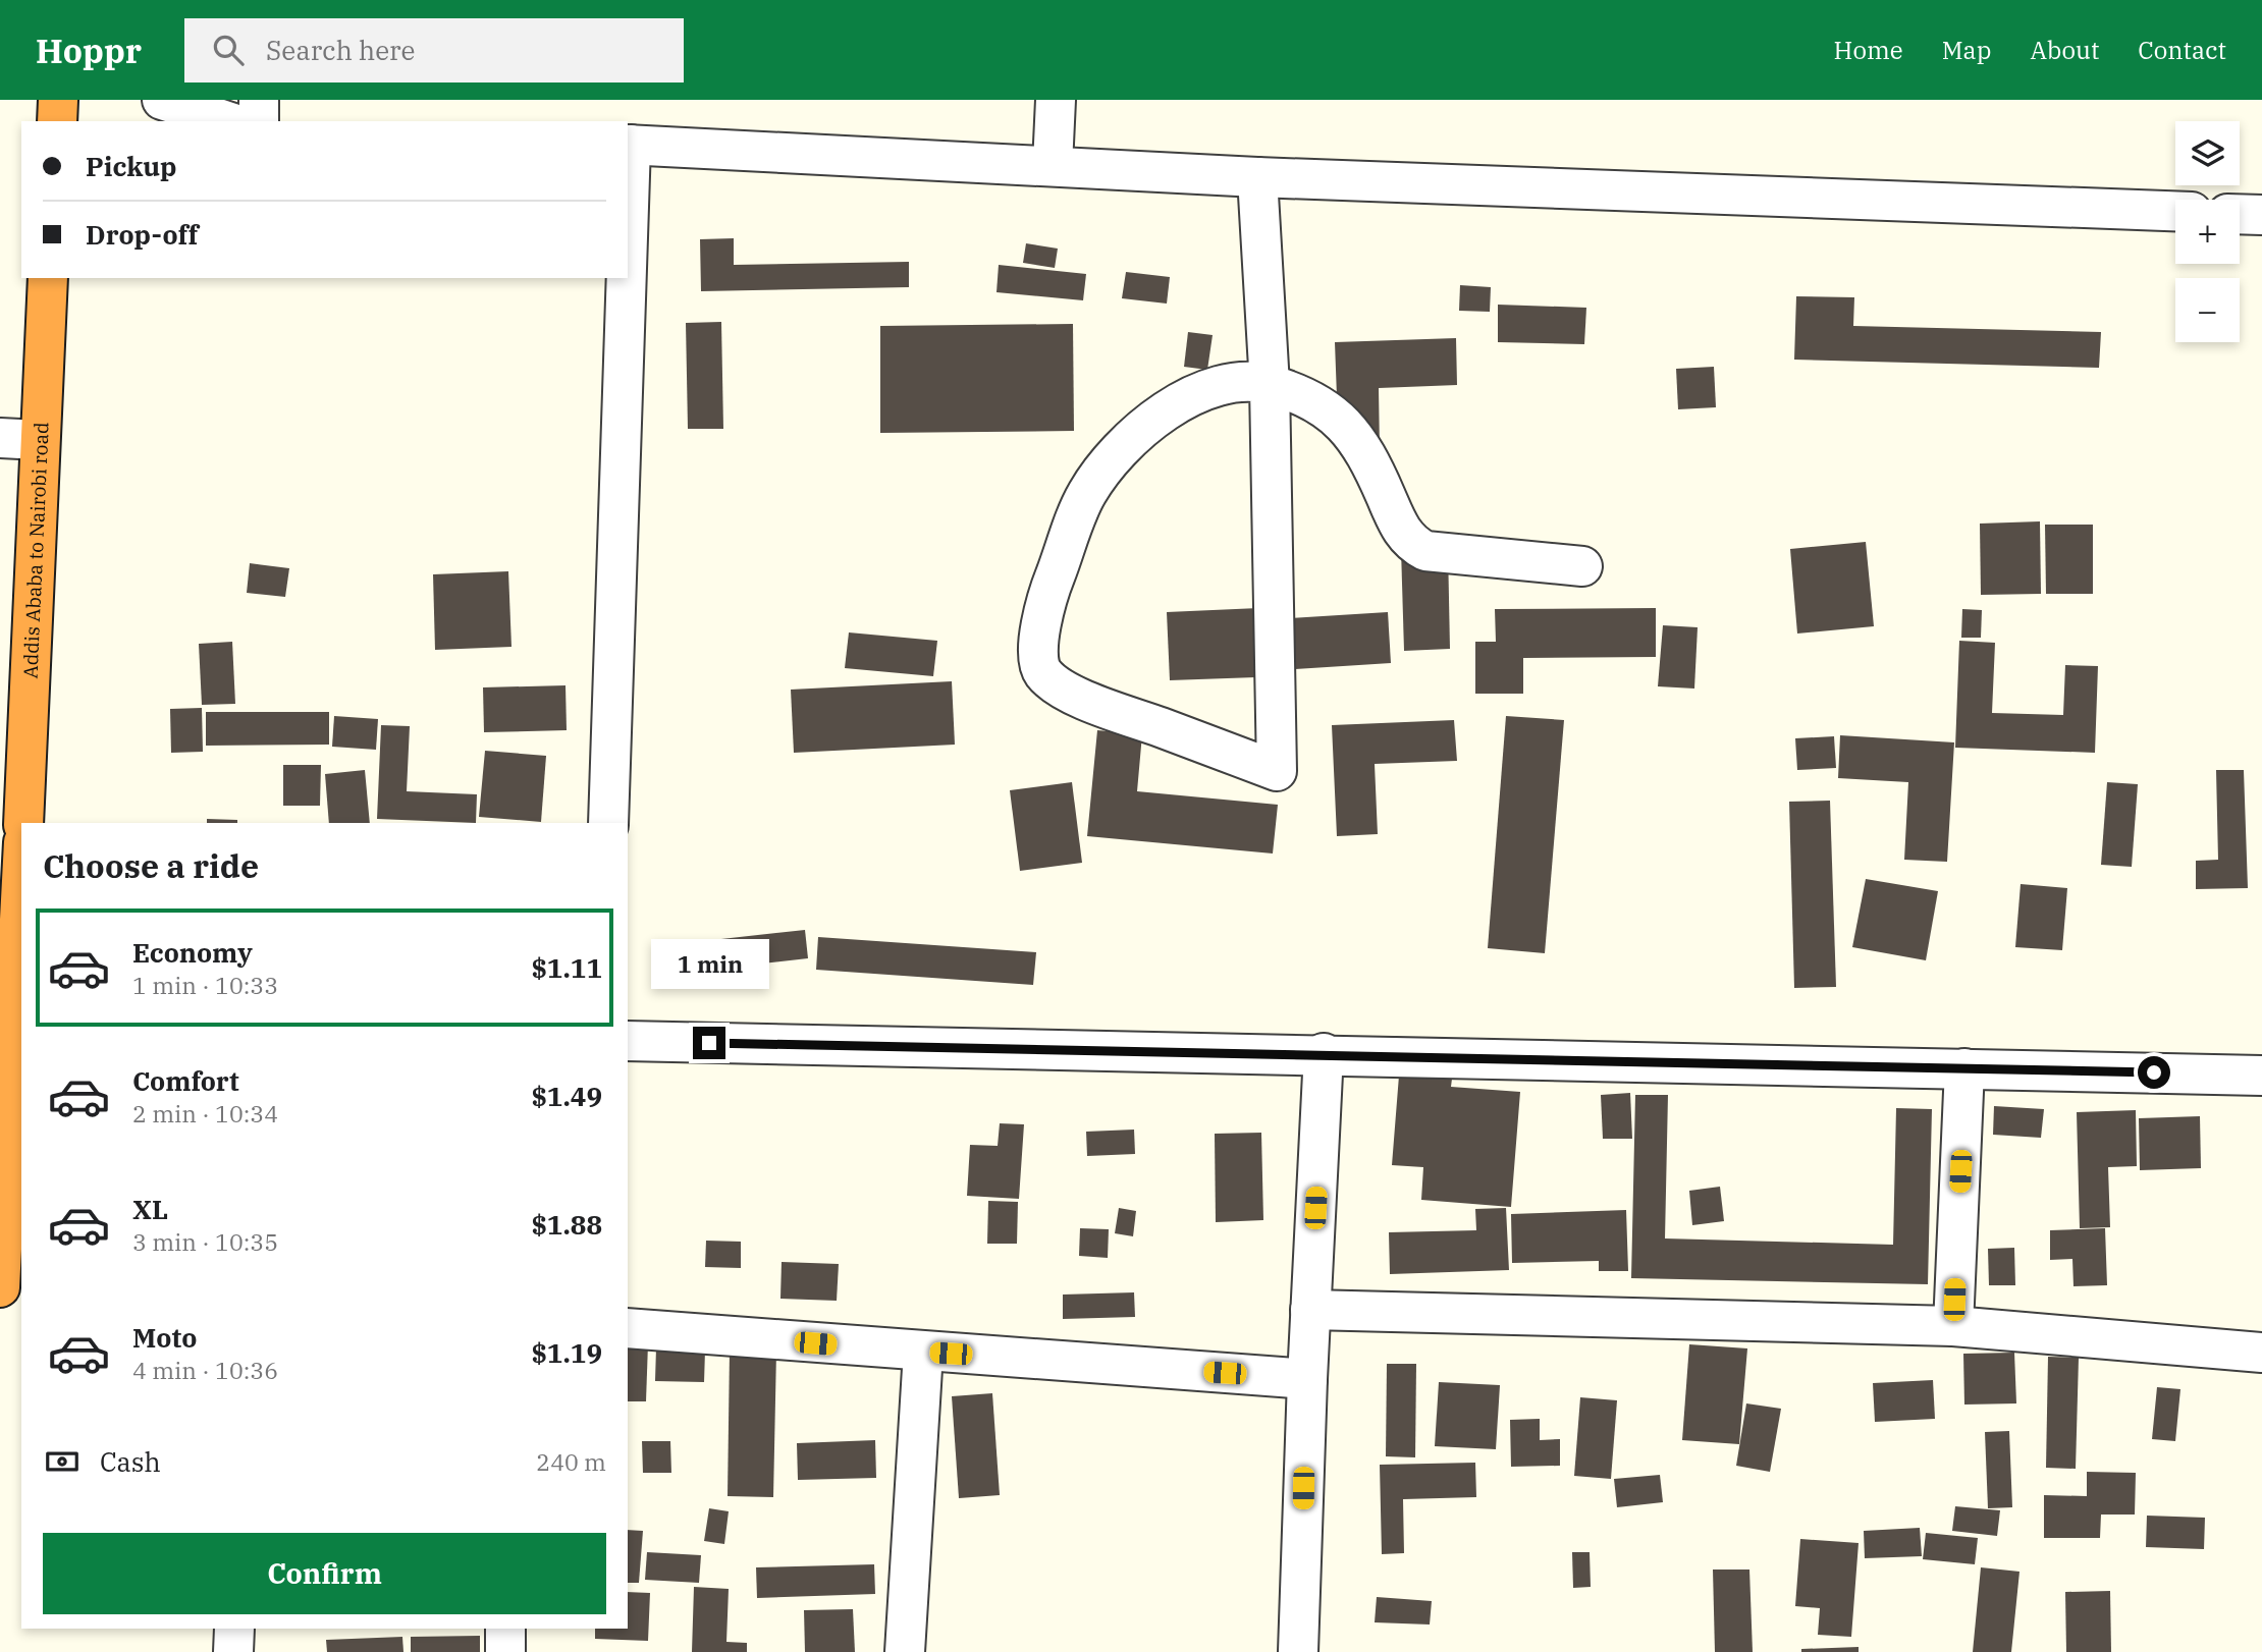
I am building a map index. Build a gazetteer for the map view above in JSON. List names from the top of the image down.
{
  "streets": {
    "highway": ["Addis Ababa to Nairobi road"]
  },
  "page": {
    "header": "Hoppr",
    "search": "Search here",
    "nav": [
      "Home",
      "Map",
      "About",
      "Contact"
    ],
    "map_buttons": ["+", "−"],
    "banner": ["Pickup", "Drop-off"],
    "heading": "Choose a ride",
    "list": [
      {
        "name": "Economy",
        "note": "1 min · 10:33",
        "value": "$1.11"
      },
      {
        "name": "Comfort",
        "note": "2 min · 10:34",
        "value": "$1.49"
      },
      {
        "name": "XL",
        "note": "3 min · 10:35",
        "value": "$1.88"
      },
      {
        "name": "Moto",
        "note": "4 min · 10:36",
        "value": "$1.19"
      }
    ],
    "bubble": "1 min",
    "pay": ["Cash", "240 m"],
    "buttons": "Confirm"
  }
}
